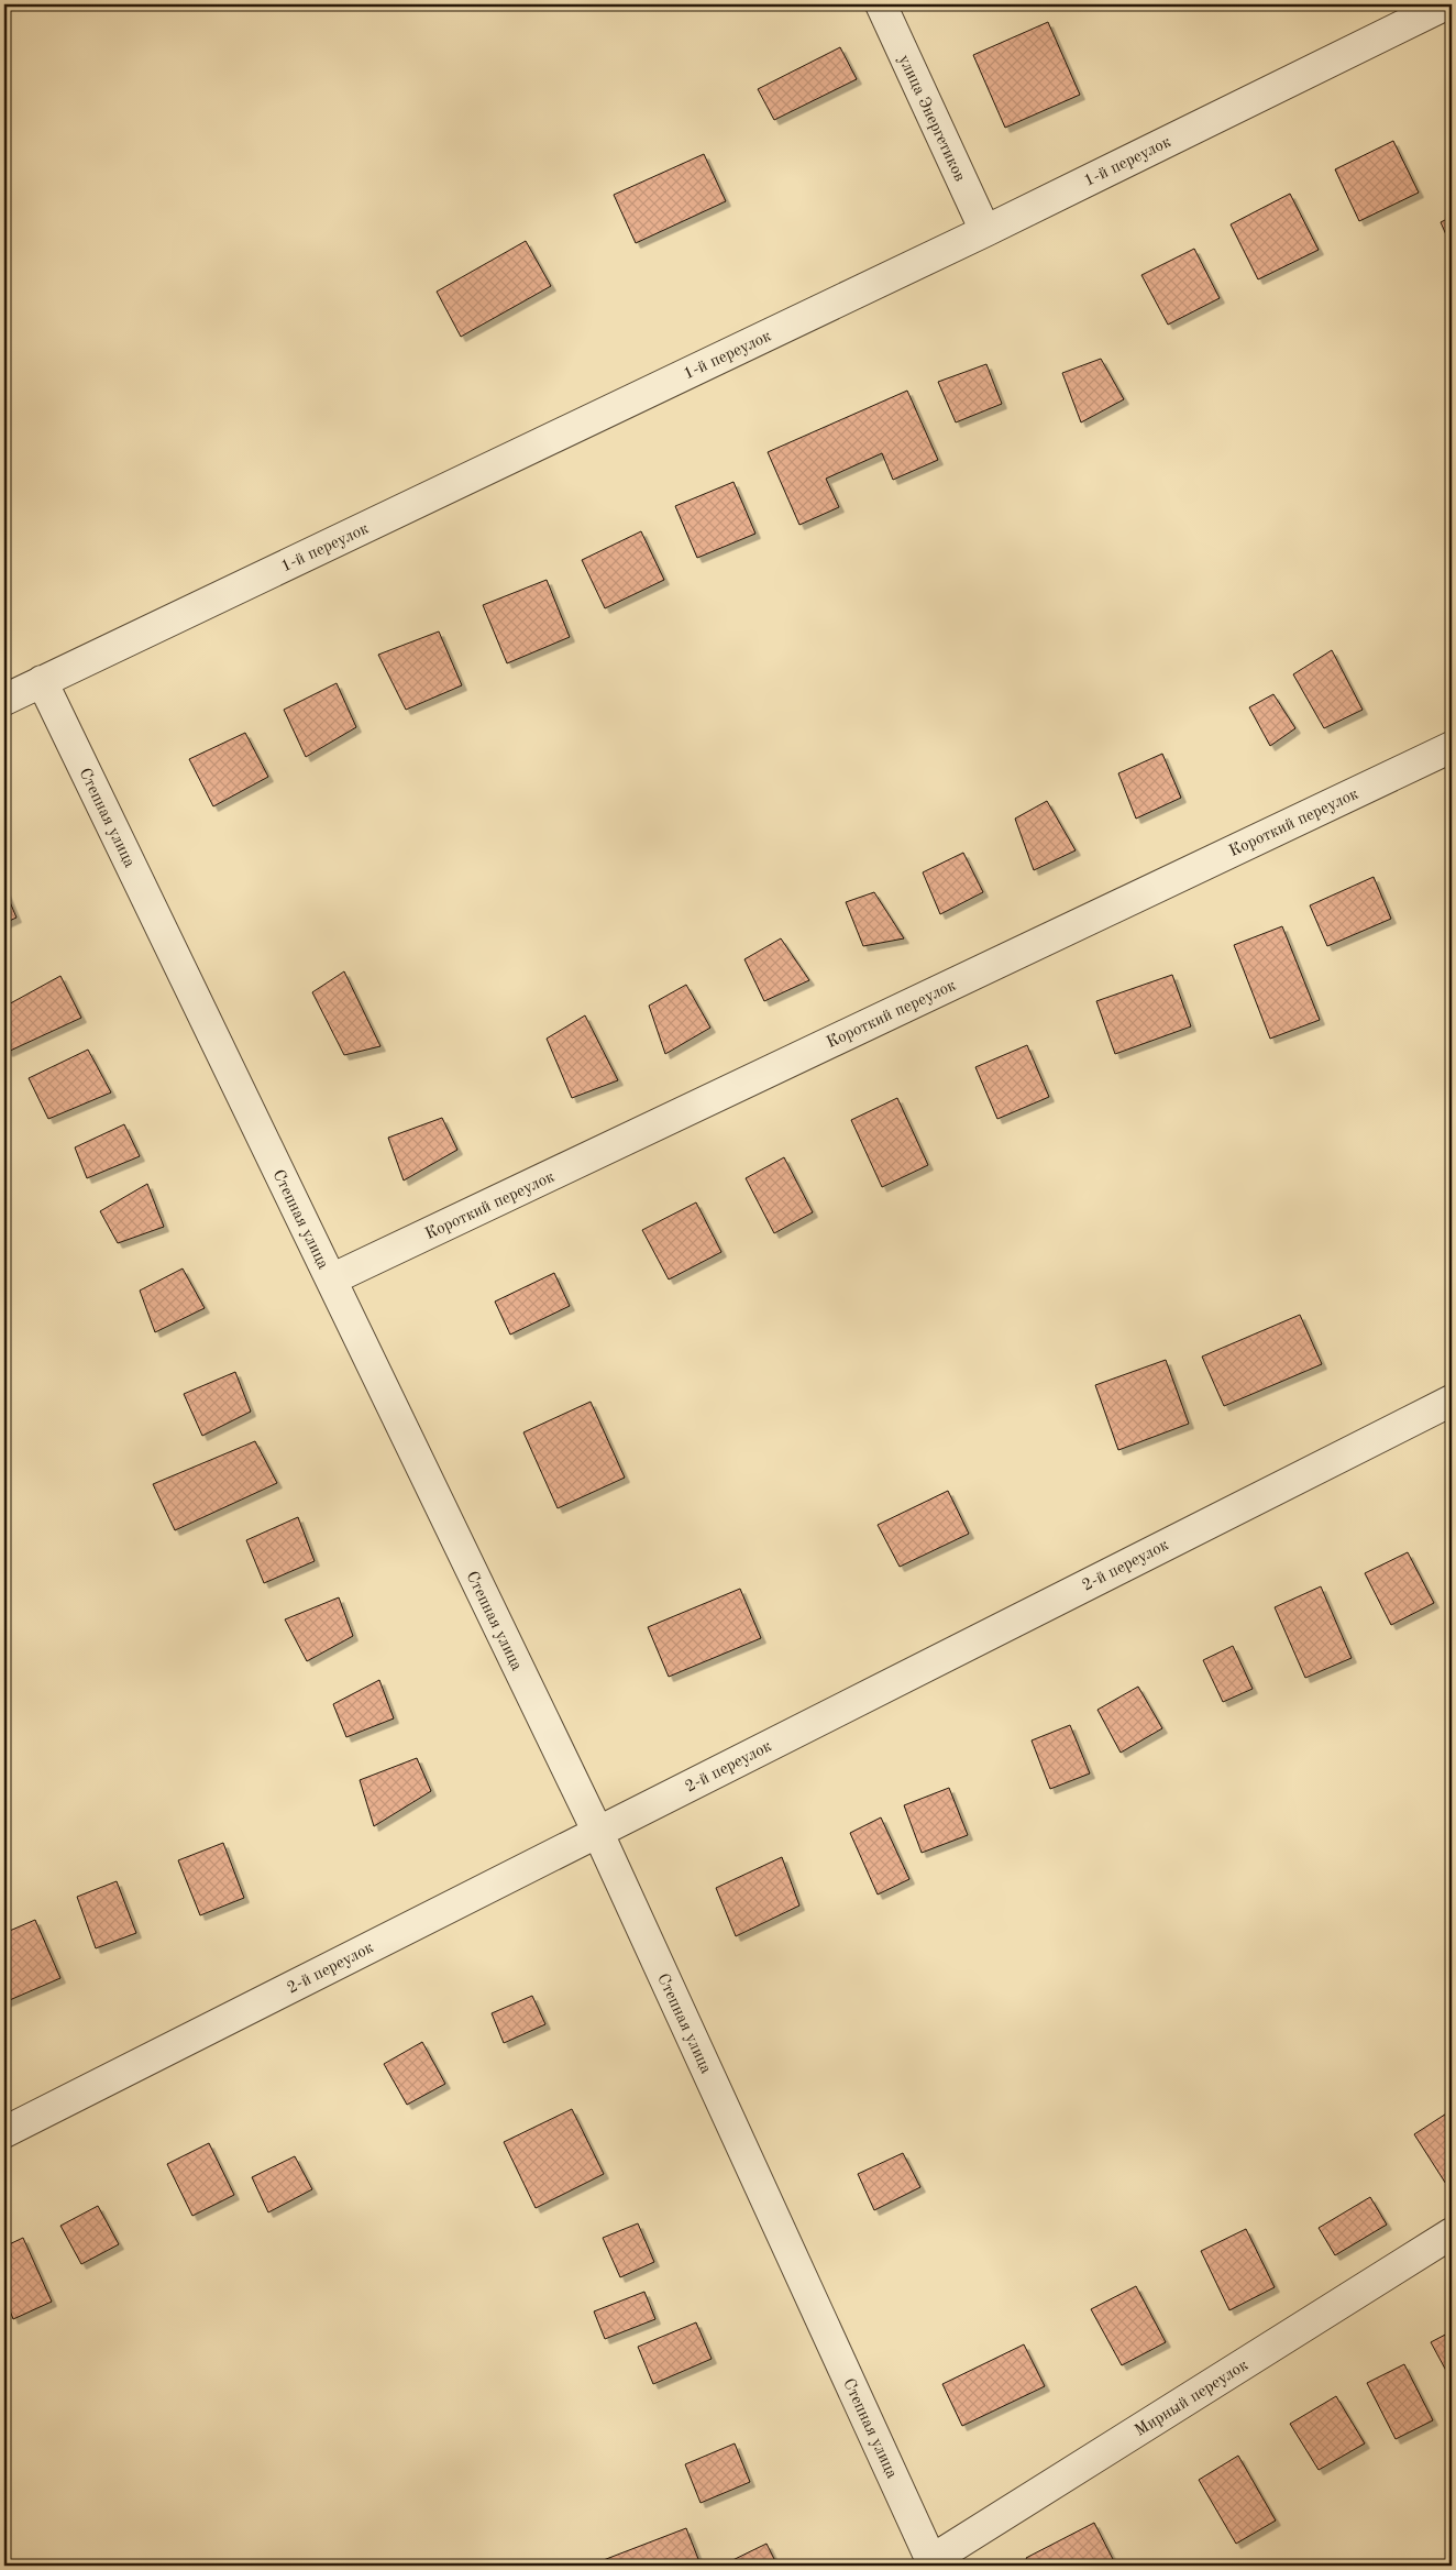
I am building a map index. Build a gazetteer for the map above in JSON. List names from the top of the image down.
{
  "streets": {
    "street": [
      "улица Энергетиков",
      "1-й переулок",
      "Степная улица",
      "Короткий переулок",
      "2-й переулок",
      "Мирный переулок"
    ]
  },
  "crossings": [
    ["улица Энергетиков", "1-й переулок"],
    ["1-й переулок", "Степная улица"],
    ["Степная улица", "Короткий переулок"],
    ["Степная улица", "2-й переулок"],
    ["Степная улица", "Мирный переулок"]
  ]
}
